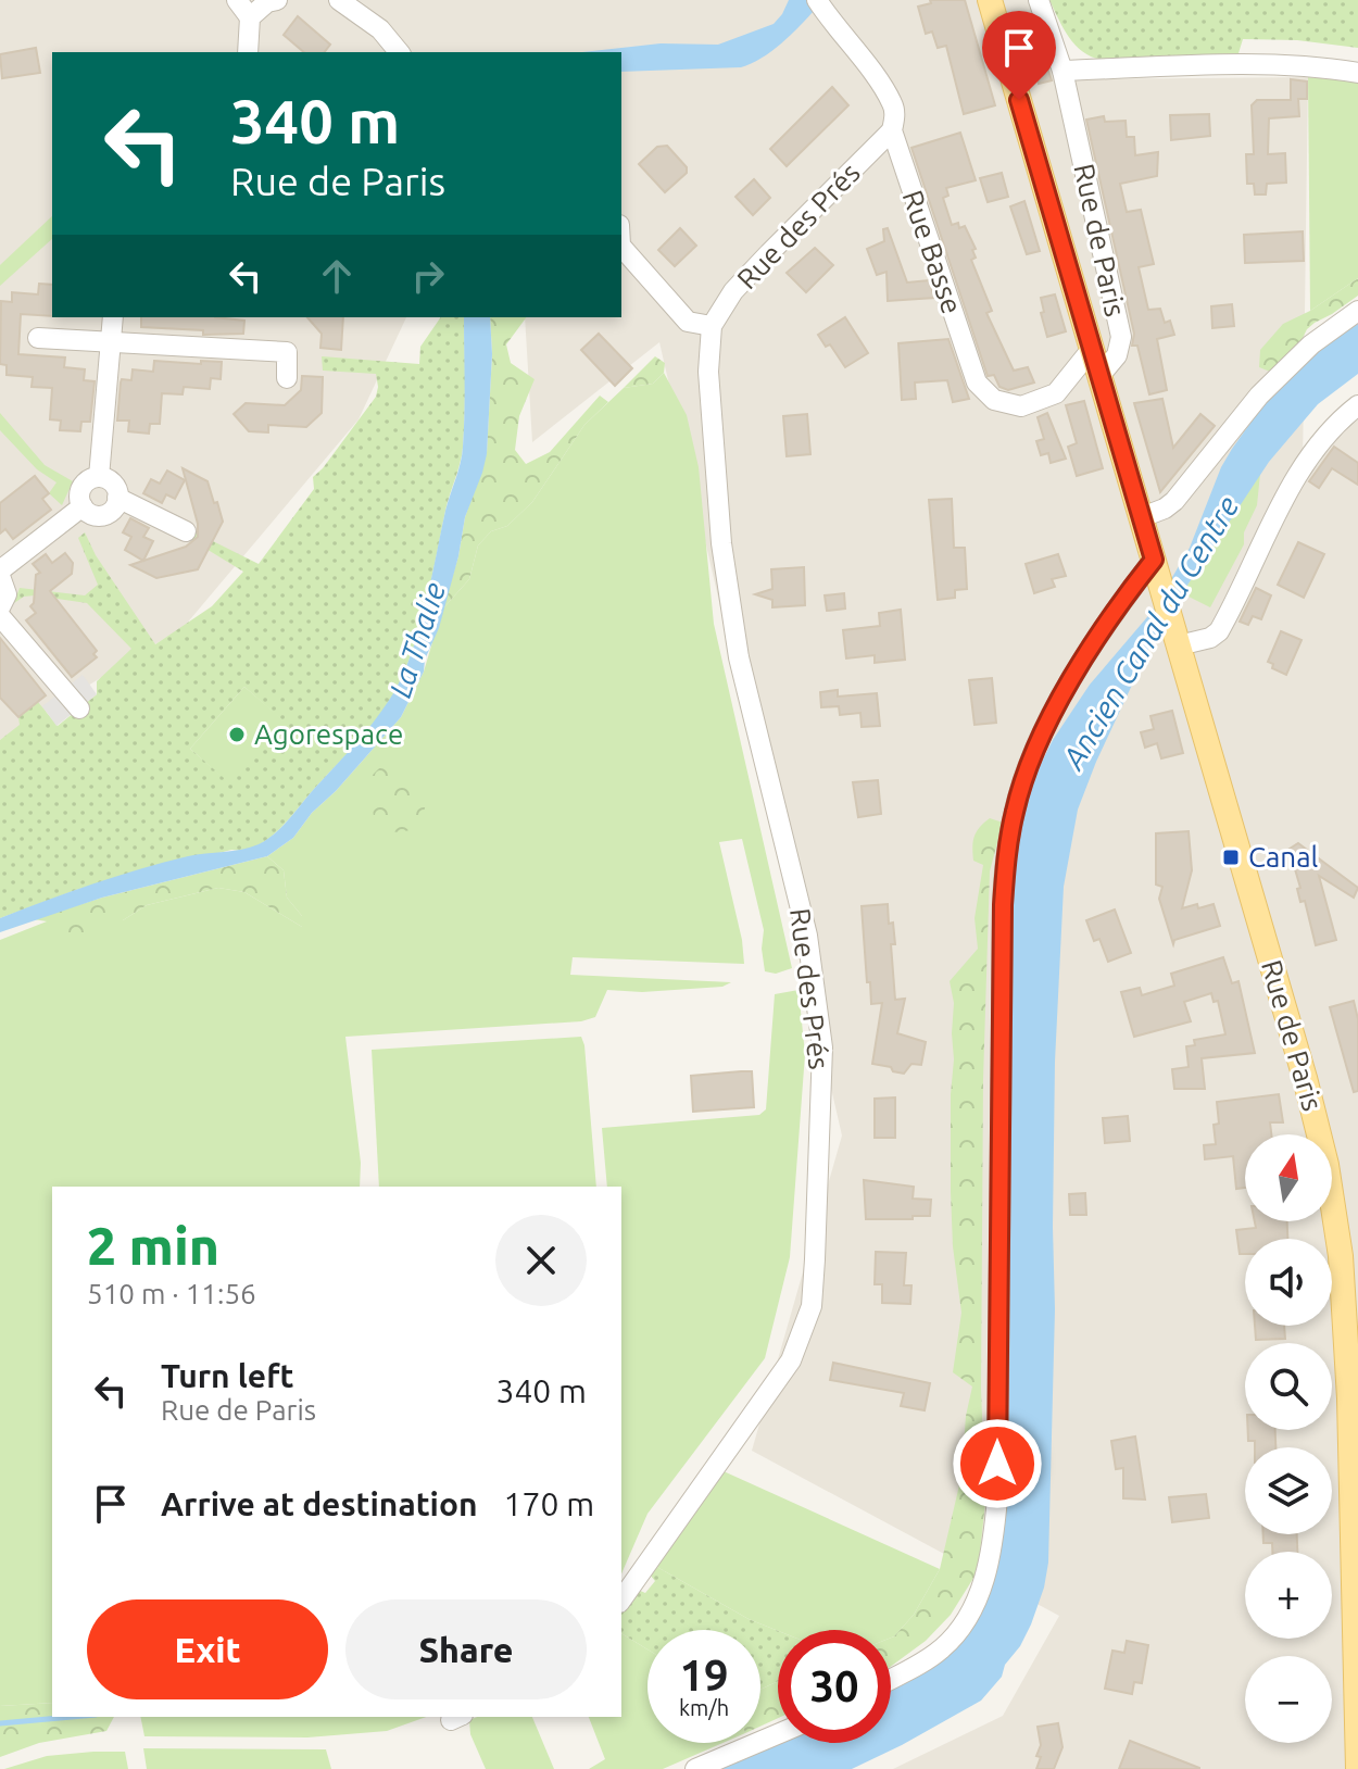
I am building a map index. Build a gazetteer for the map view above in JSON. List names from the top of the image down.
{
  "streets": {
    "main road": ["Rue de Paris"],
    "street": ["Rue des Prés", "Rue Basse"]
  },
  "crossings": [
    ["Rue des Prés", "Rue Basse"],
    ["Rue de Paris", "Rue Basse"]
  ],
  "water": ["Ancien Canal du Centre", "La Thalie"],
  "places": {
    "other": ["Agorespace"],
    "transit": ["Canal"]
  },
  "north": "top",
  "page": {
    "turn": ["340 m", "Rue de Paris"],
    "map_buttons": ["+", "−"],
    "heading": ["2 min", "510 m · 11:56"],
    "list": [
      {
        "name": "Turn left",
        "note": "Rue de Paris",
        "value": "340 m"
      },
      {
        "name": "Arrive at destination",
        "value": "170 m"
      }
    ],
    "buttons": ["Exit", "Share"],
    "speed": "19 km/h",
    "limit": "30"
  }
}
